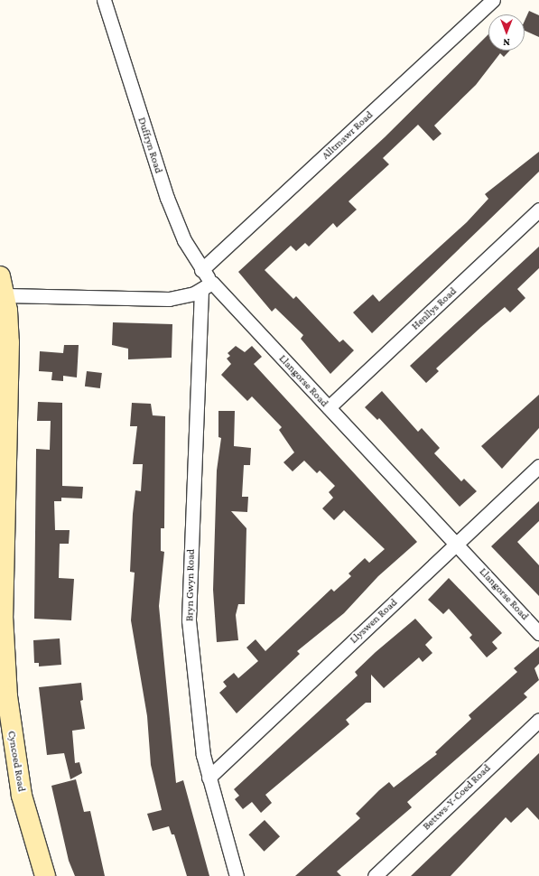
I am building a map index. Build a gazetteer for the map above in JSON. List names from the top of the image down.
{
  "streets": {
    "street": [
      "Alltmawr Road",
      "Duffryn Road",
      "Henllys Road",
      "Llangorse Road",
      "Bryn Gwyn Road",
      "Llyswen Road",
      "Cyncoed Road",
      "Bettws-Y-Coed Road"
    ]
  },
  "crossings": [
    ["Alltmawr Road", "Duffryn Road"],
    ["Duffryn Road", "Llangorse Road"],
    ["Duffryn Road", "Bryn Gwyn Road"],
    ["Henllys Road", "Llangorse Road"],
    ["Llangorse Road", "Bryn Gwyn Road"],
    ["Llangorse Road", "Llyswen Road"],
    ["Bryn Gwyn Road", "Llyswen Road"]
  ],
  "north": "bottom"
}
